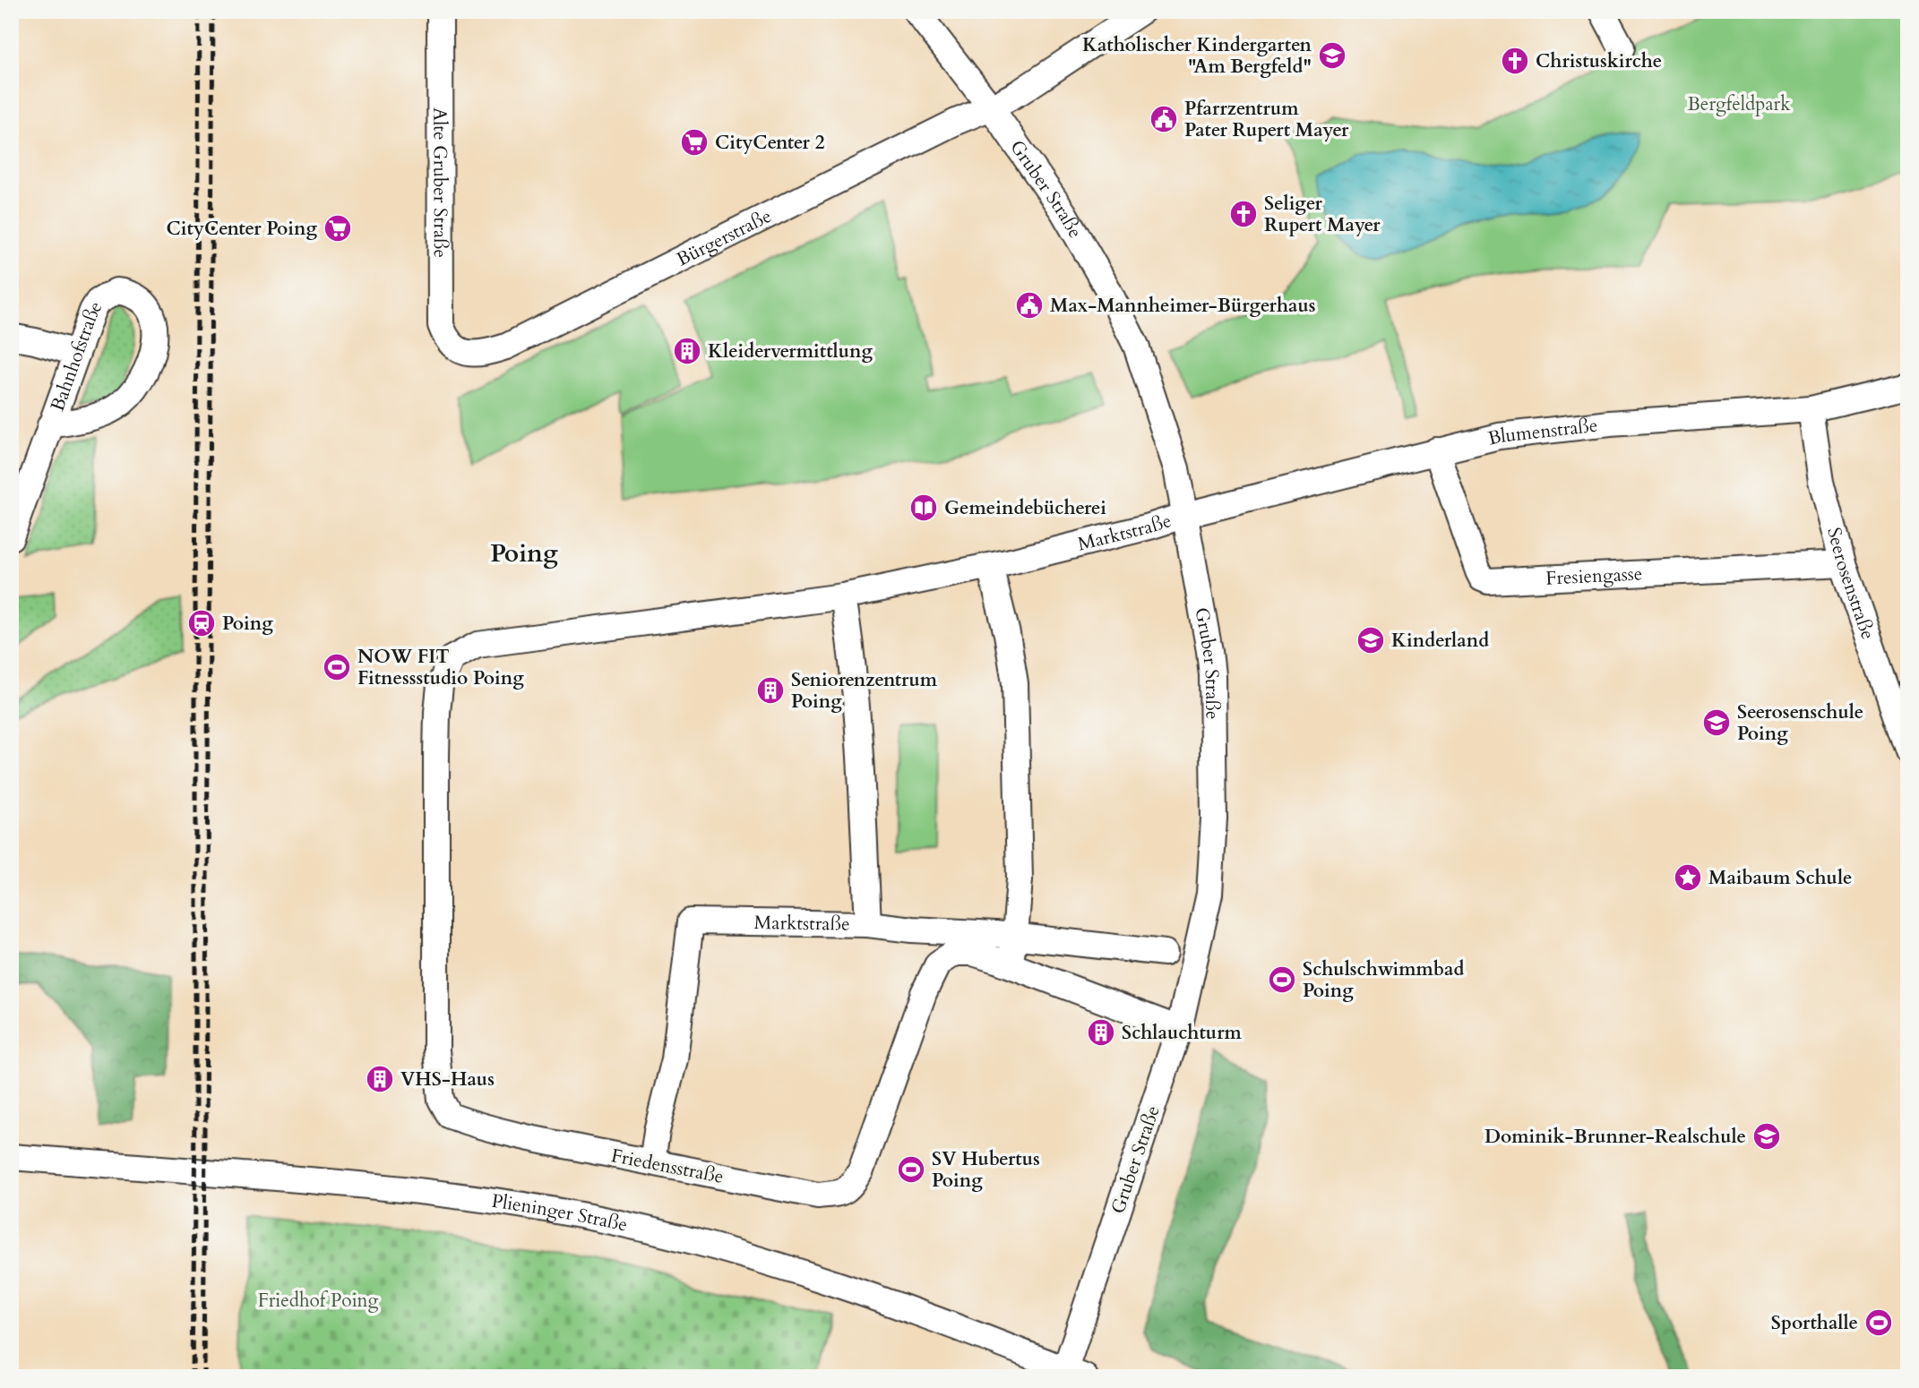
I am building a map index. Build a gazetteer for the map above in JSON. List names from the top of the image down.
{
  "streets": {
    "street": [
      "Alte Gruber Straße",
      "Gruber Straße",
      "Bürgerstraße",
      "Bahnhofstraße",
      "Blumenstraße",
      "Marktstraße",
      "Fresiengasse",
      "Seerosenstraße",
      "Friedensstraße",
      "Plieninger Straße"
    ]
  },
  "crossings": [
    ["Alte Gruber Straße", "Bürgerstraße"],
    ["Gruber Straße", "Bürgerstraße"],
    ["Gruber Straße", "Blumenstraße"],
    ["Gruber Straße", "Marktstraße"],
    ["Gruber Straße", "Friedensstraße"],
    ["Gruber Straße", "Plieninger Straße"],
    ["Blumenstraße", "Marktstraße"],
    ["Blumenstraße", "Fresiengasse"],
    ["Blumenstraße", "Seerosenstraße"],
    ["Marktstraße", "Friedensstraße"],
    ["Fresiengasse", "Seerosenstraße"]
  ],
  "districts": ["Poing"],
  "parks": ["Bergfeldpark", "Friedhof Poing"],
  "places": {
    "school or university": [
      "Katholischer Kindergarten \"Am Bergfeld\"",
      "Kinderland",
      "Seerosenschule Poing",
      "Dominik-Brunner-Realschule"
    ],
    "church": ["Christuskirche", "Seliger Rupert Mayer"],
    "public building": ["Pfarrzentrum Pater Rupert Mayer", "Max-Mannheimer-Bürgerhaus"],
    "supermarket": ["CityCenter 2", "CityCenter Poing"],
    "building": [
      "Kleidervermittlung",
      "Seniorenzentrum Poing",
      "Schlauchturm",
      "VHS-Haus"
    ],
    "library": ["Gemeindebücherei"],
    "station": ["Poing"],
    "sports": [
      "NOW FIT Fitnessstudio Poing",
      "Schulschwimmbad Poing",
      "SV Hubertus Poing",
      "Sporthalle"
    ],
    "place": ["Maibaum Schule"]
  }
}
